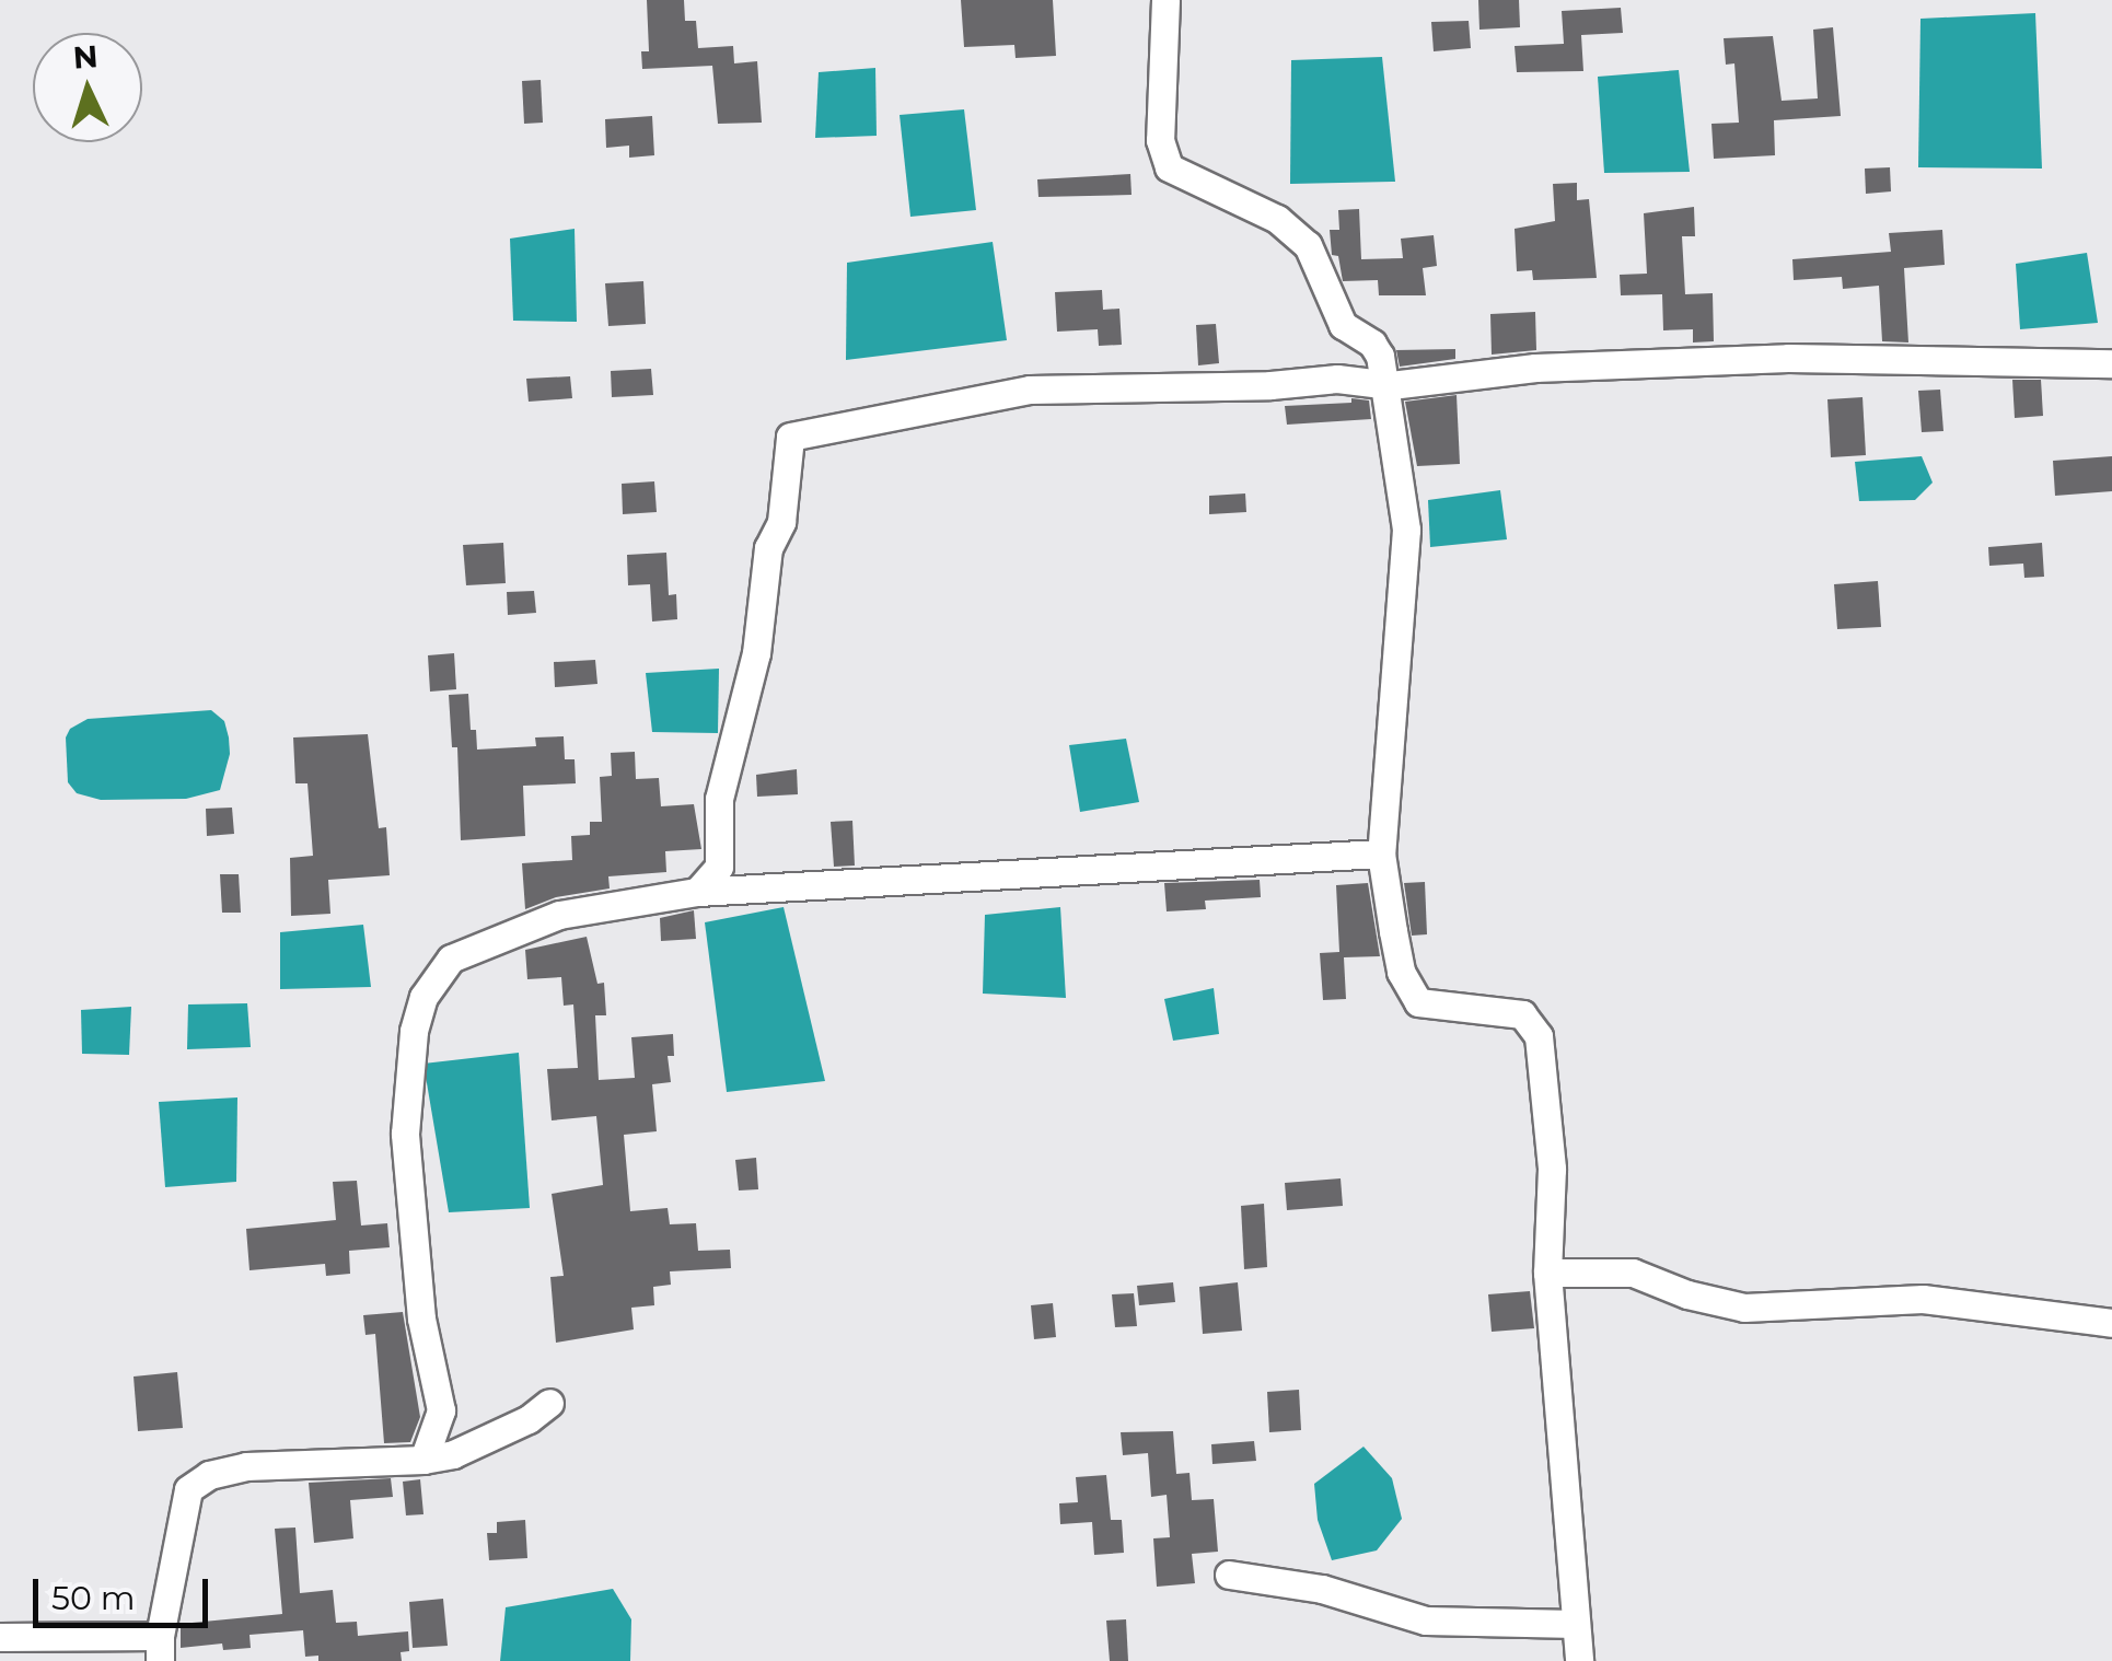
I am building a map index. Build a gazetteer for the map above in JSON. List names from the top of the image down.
{
  "scale_bar": "50 m",
  "north": "top"
}
